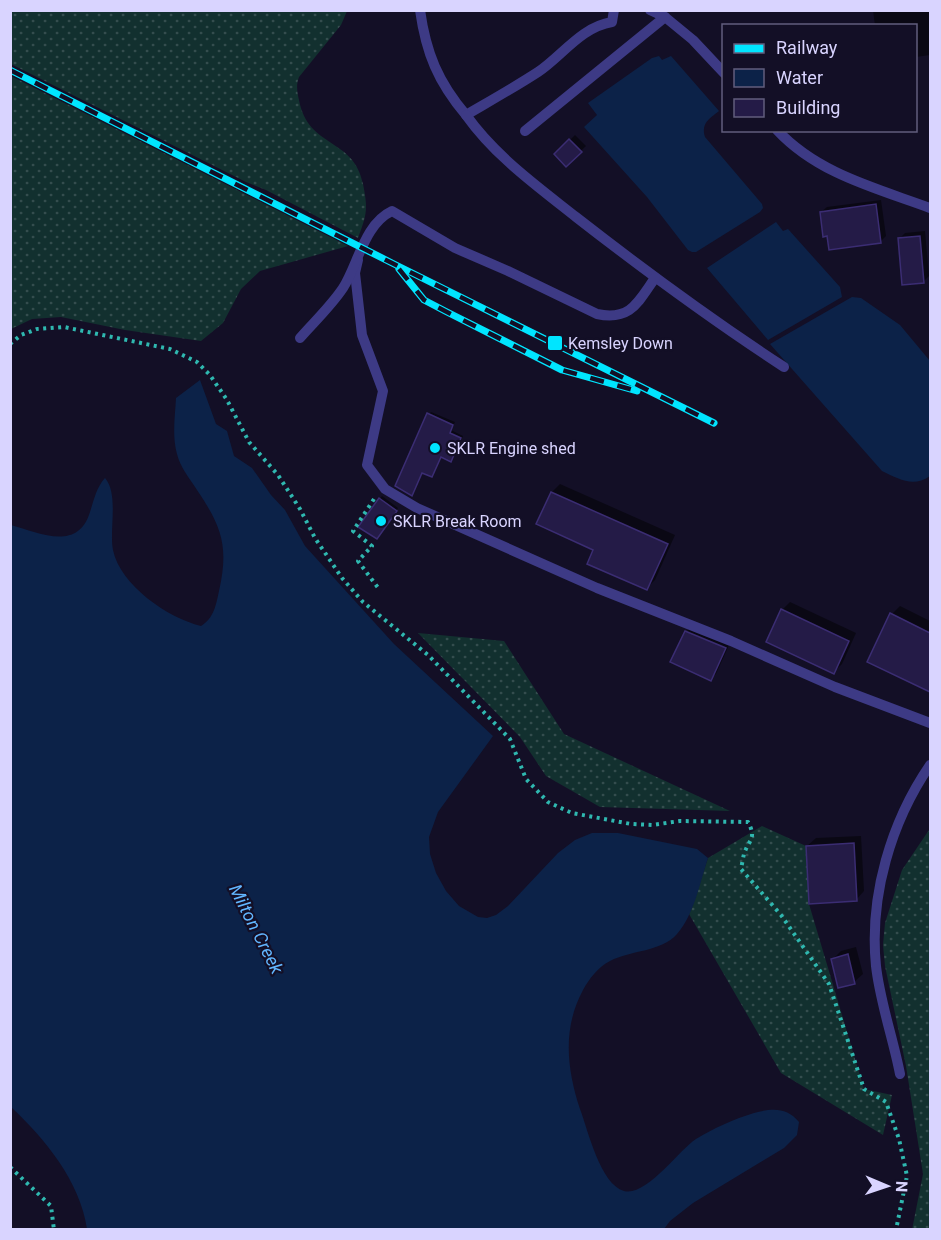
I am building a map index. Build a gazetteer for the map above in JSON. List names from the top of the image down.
{
  "water": ["Milton Creek"],
  "places": {
    "transit": ["Kemsley Down"],
    "other": ["SKLR Engine shed", "SKLR Break Room"]
  },
  "legend": ["Railway", "Water", "Building"],
  "north": "right"
}
